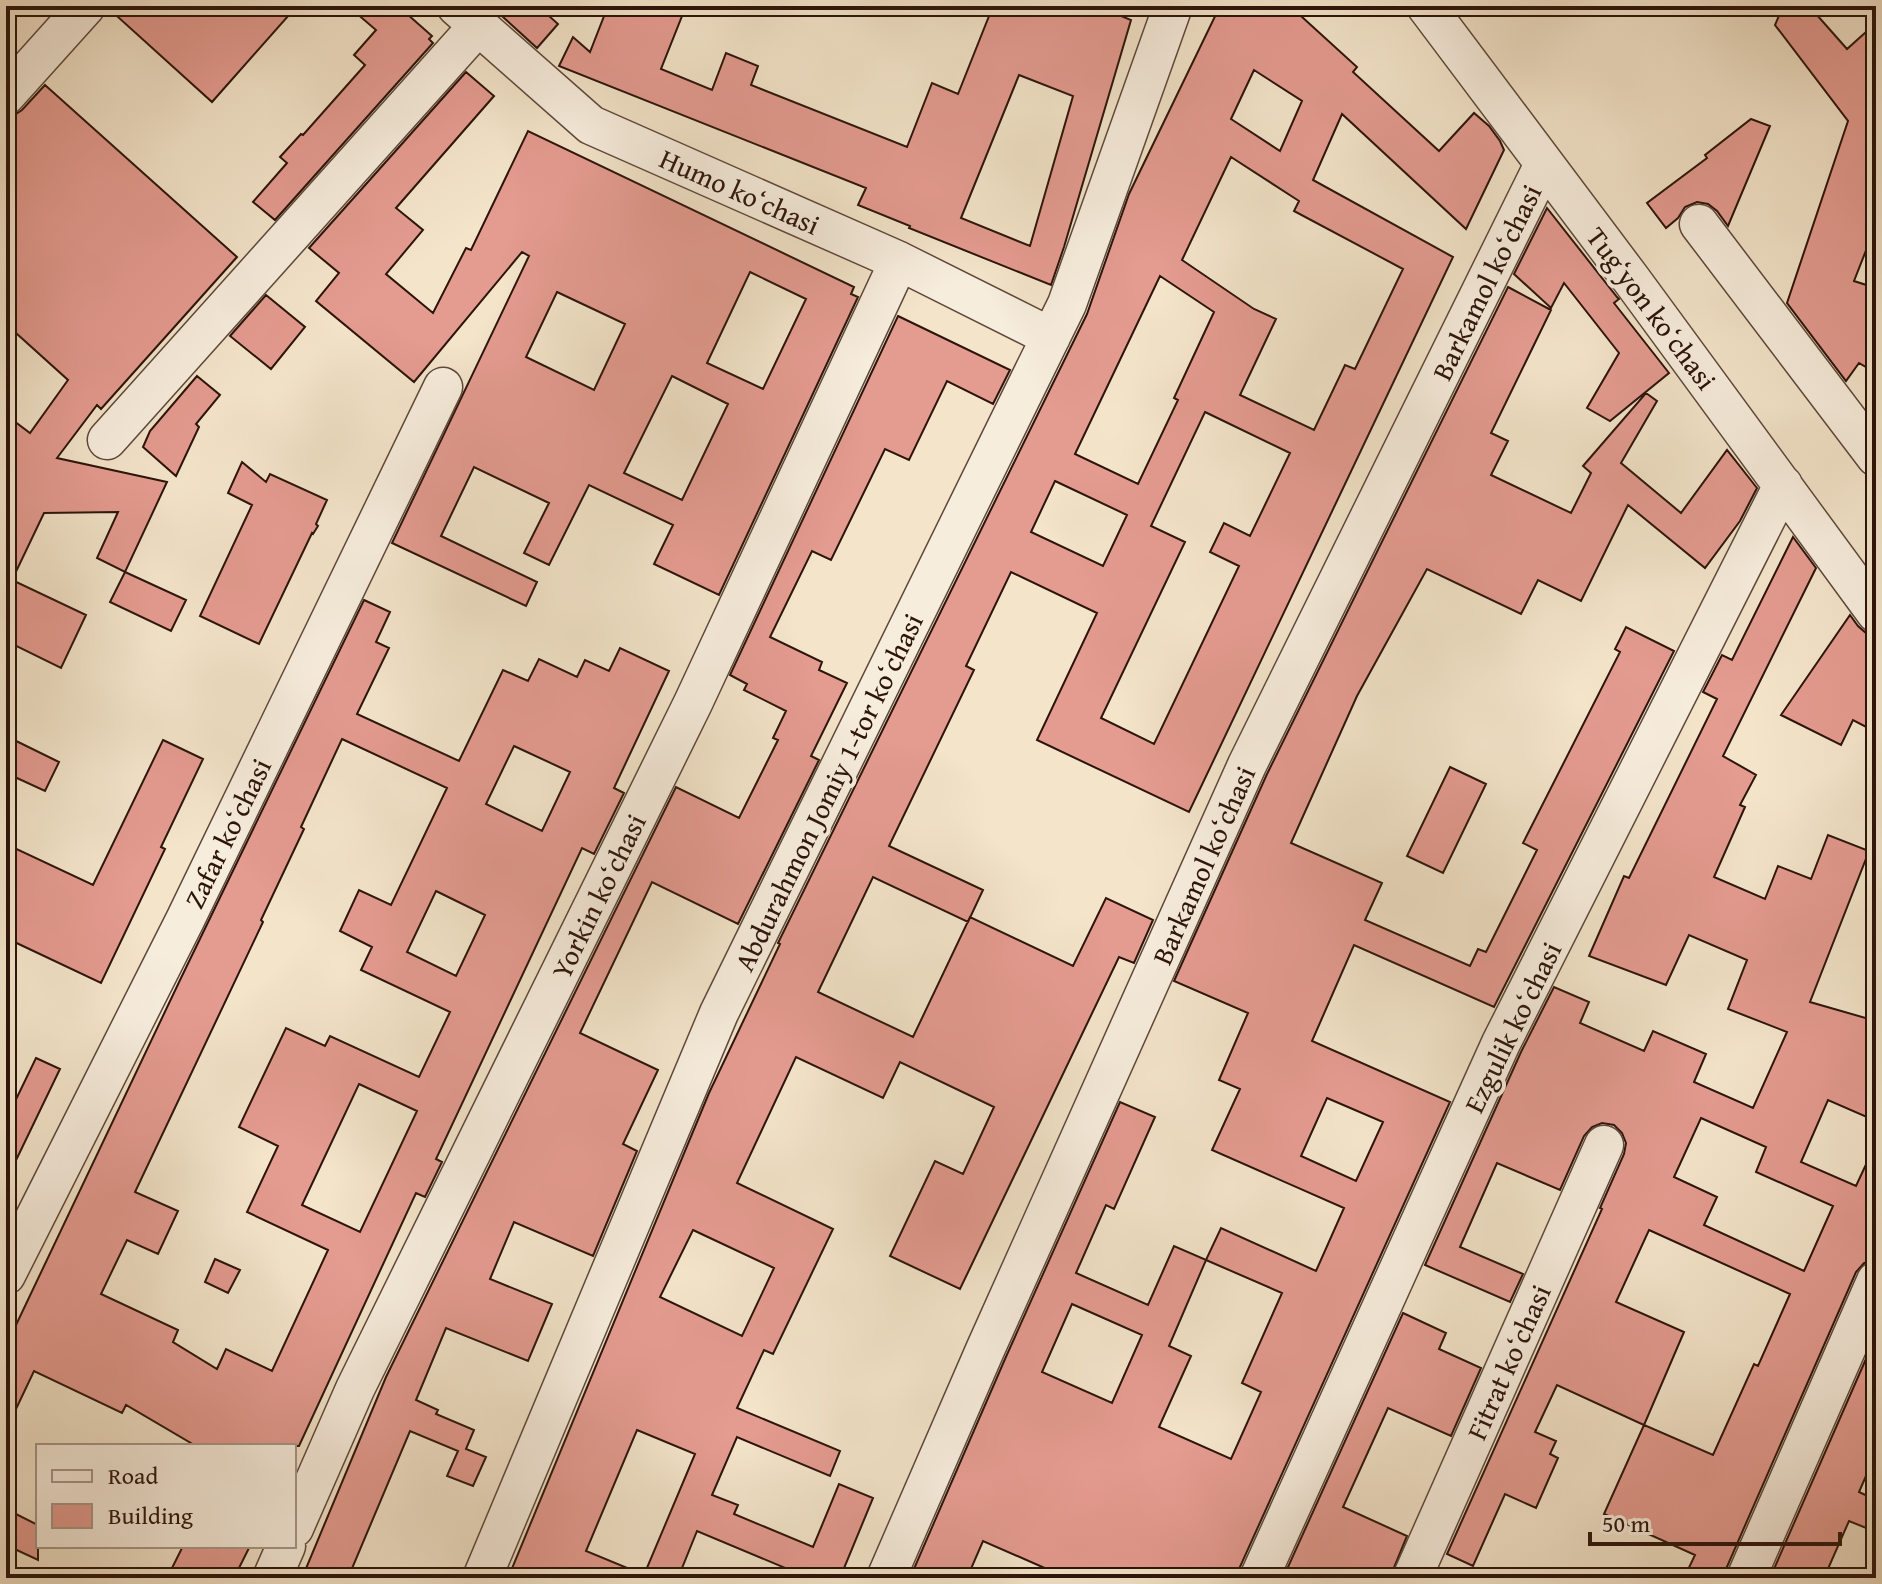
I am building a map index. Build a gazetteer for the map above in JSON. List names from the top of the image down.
{
  "streets": {
    "street": [
      "Humo koʻchasi",
      "Barkamol koʻchasi",
      "Tugʻyon koʻchasi",
      "Abdurahmon Jomiy 1-tor koʻchasi",
      "Zafar koʻchasi",
      "Yorkin koʻchasi",
      "Ezgulik koʻchasi",
      "Fitrat koʻchasi"
    ]
  },
  "crossings": [
    ["Humo koʻchasi", "Abdurahmon Jomiy 1-tor koʻchasi"],
    ["Humo koʻchasi", "Yorkin koʻchasi"],
    ["Barkamol koʻchasi", "Tugʻyon koʻchasi"],
    ["Tugʻyon koʻchasi", "Ezgulik koʻchasi"]
  ],
  "legend": ["Road", "Building"],
  "scale_bar": "50 m"
}
